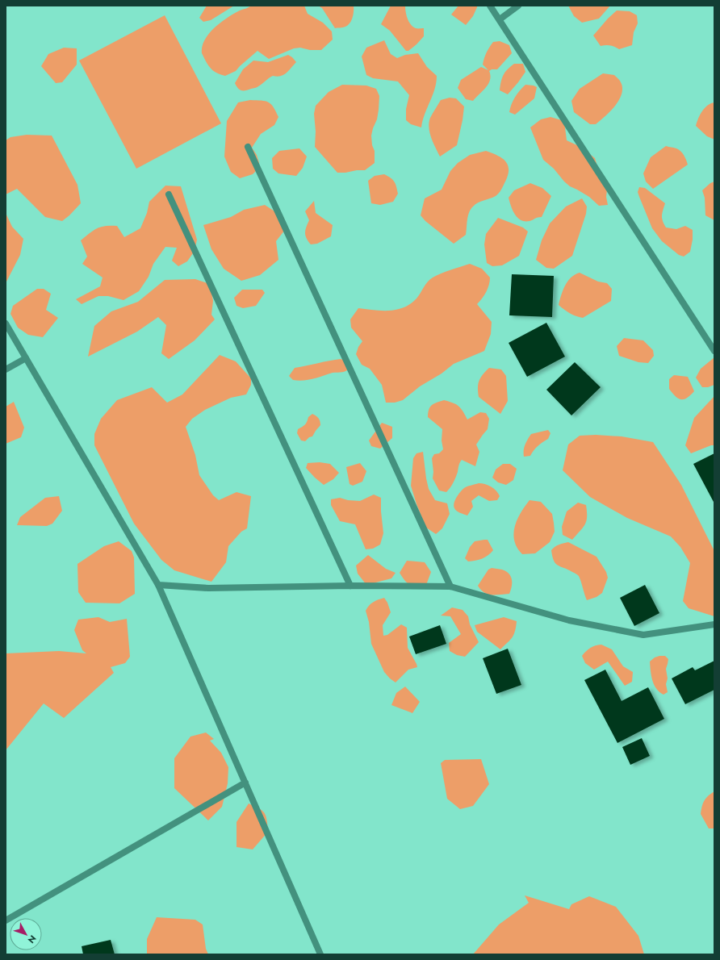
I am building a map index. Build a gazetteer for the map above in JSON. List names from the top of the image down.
{
  "north": "bottom right"
}
